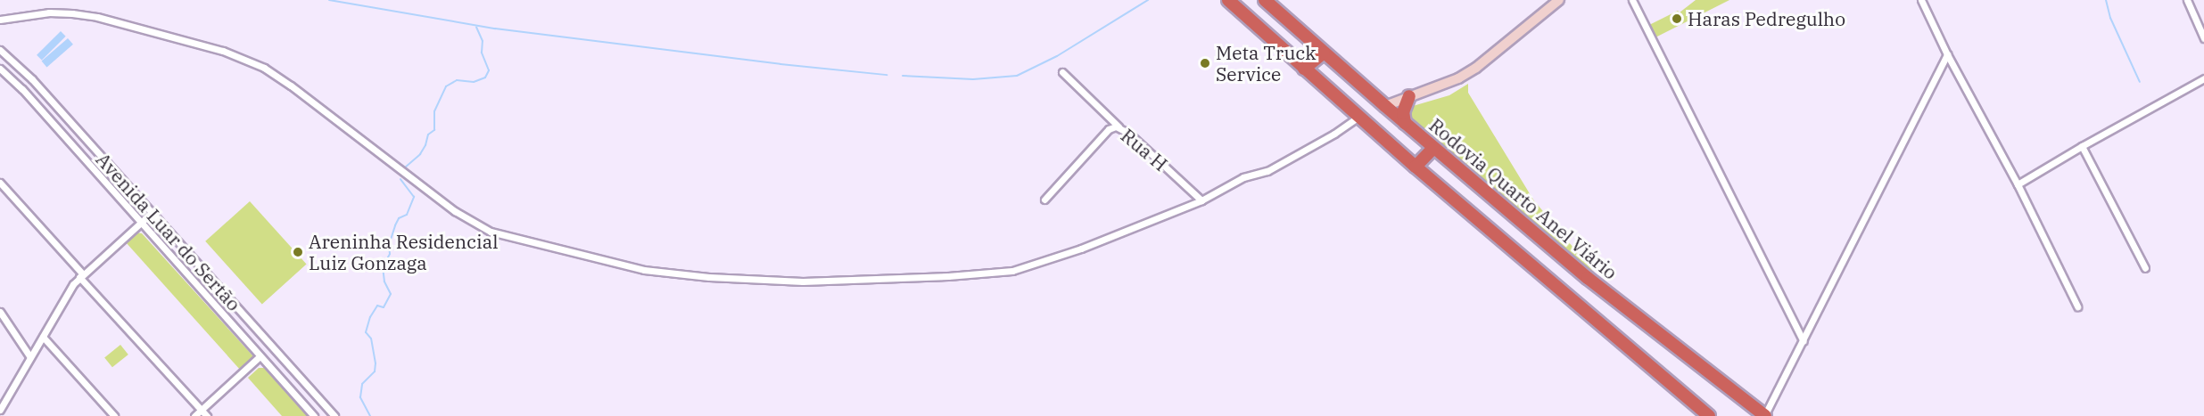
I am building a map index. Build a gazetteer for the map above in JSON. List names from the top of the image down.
{
  "streets": {
    "highway": ["Rodovia Quarto Anel Viário"],
    "street": ["Rua H", "Avenida Luar do Sertão"]
  },
  "places": ["Haras Pedregulho", "Meta Truck Service", "Areninha Residencial Luiz Gonzaga"]
}
